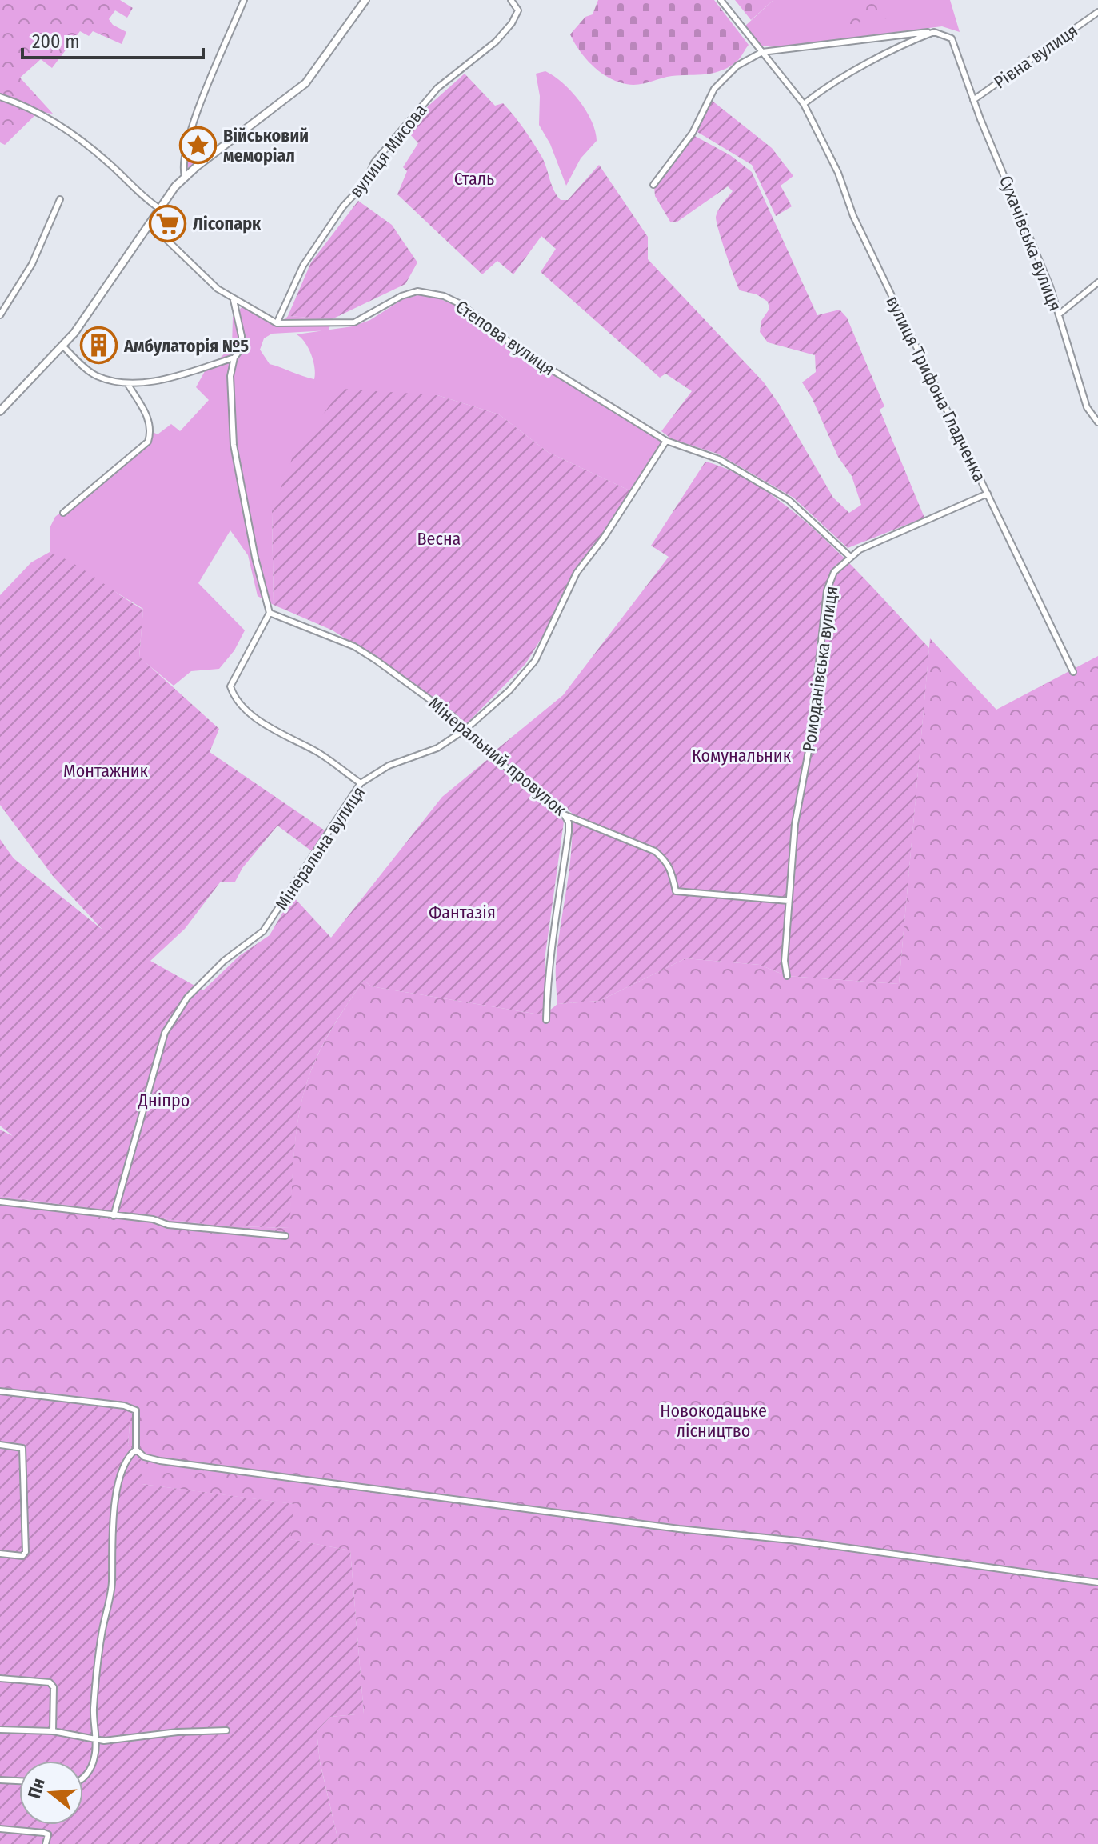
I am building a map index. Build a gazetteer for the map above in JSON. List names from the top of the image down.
{
  "streets": {
    "street": [
      "Рівна вулиця",
      "вулиця Мисова",
      "Сухачівська вулиця",
      "Степова вулиця",
      "вулиця Трифона Гладченка",
      "Ромоданівська вулиця",
      "Мінеральний провулок",
      "Мінеральна вулиця"
    ]
  },
  "crossings": [
    ["Рівна вулиця", "Сухачівська вулиця"],
    ["вулиця Мисова", "Степова вулиця"],
    ["Степова вулиця", "Ромоданівська вулиця"],
    ["Степова вулиця", "Мінеральна вулиця"],
    ["вулиця Трифона Гладченка", "Ромоданівська вулиця"],
    ["Ромоданівська вулиця", "Мінеральний провулок"],
    ["Мінеральний провулок", "Мінеральна вулиця"]
  ],
  "parks": [
    "Сталь",
    "Весна",
    "Комунальник",
    "Монтажник",
    "Фантазія",
    "Дніпро",
    "Новокодацьке лісництво"
  ],
  "places": {
    "place": ["Військовий меморіал"],
    "supermarket": ["Лісопарк"],
    "building": ["Амбулаторія №5"]
  },
  "scale_bar": "200 m",
  "north": "left"
}
